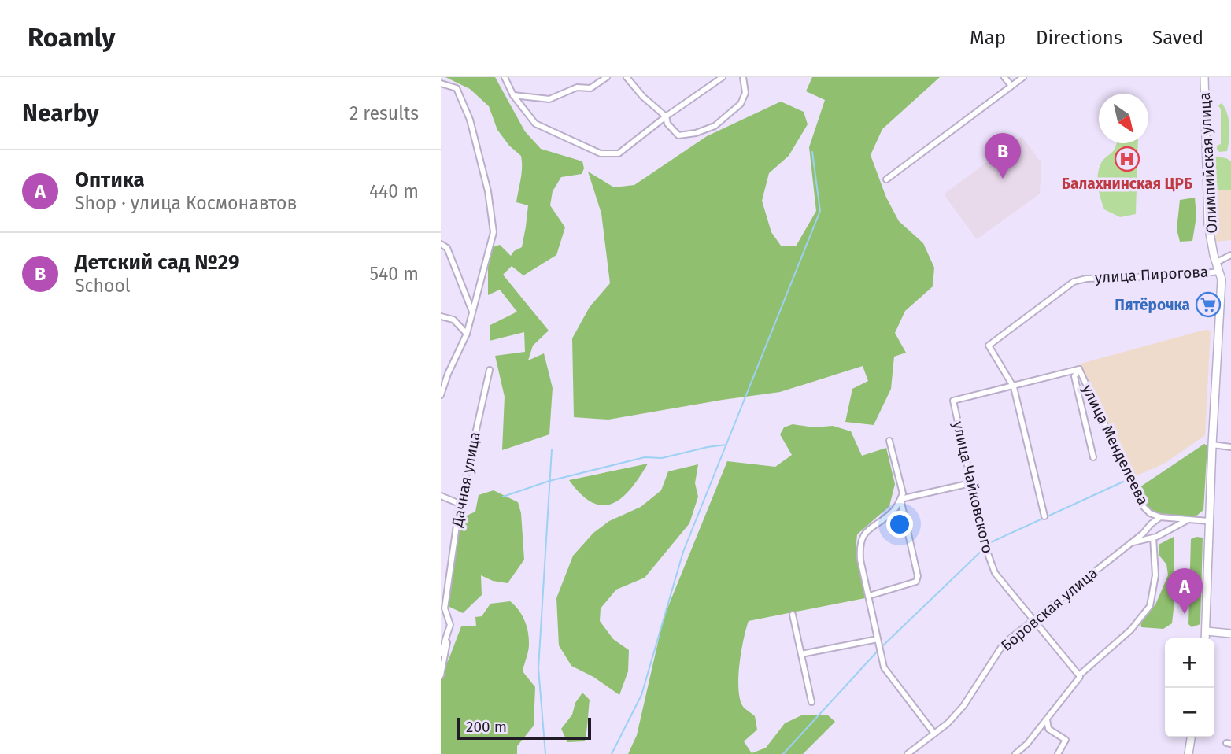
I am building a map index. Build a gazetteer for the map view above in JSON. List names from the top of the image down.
{
  "streets": {
    "street": [
      "Олимпийская улица",
      "улица Пирогова",
      "улица Менделеева",
      "Дачная улица",
      "улица Чайковского",
      "Боровская улица"
    ]
  },
  "crossings": [
    ["Олимпийская улица", "улица Пирогова"],
    ["улица Пирогова", "улица Чайковского"],
    ["улица Менделеева", "Боровская улица"],
    ["улица Чайковского", "Боровская улица"]
  ],
  "places": {
    "hospital": ["Балахнинская ЦРБ"],
    "supermarket": ["Пятёрочка"]
  },
  "scale_bar": "200 m",
  "north": "bottom right",
  "page": {
    "header": "Roamly",
    "nav": ["Map", "Directions", "Saved"],
    "heading": ["Nearby", "2 results"],
    "pins": ["B", "A"],
    "list": [
      {
        "mark": "A",
        "name": "Оптика",
        "note": "Shop · улица Космонавтов",
        "value": "440 m"
      },
      {
        "mark": "B",
        "name": "Детский сад №29",
        "note": "School",
        "value": "540 m"
      }
    ],
    "map_buttons": ["+", "−"],
    "scale": "200 m"
  }
}
